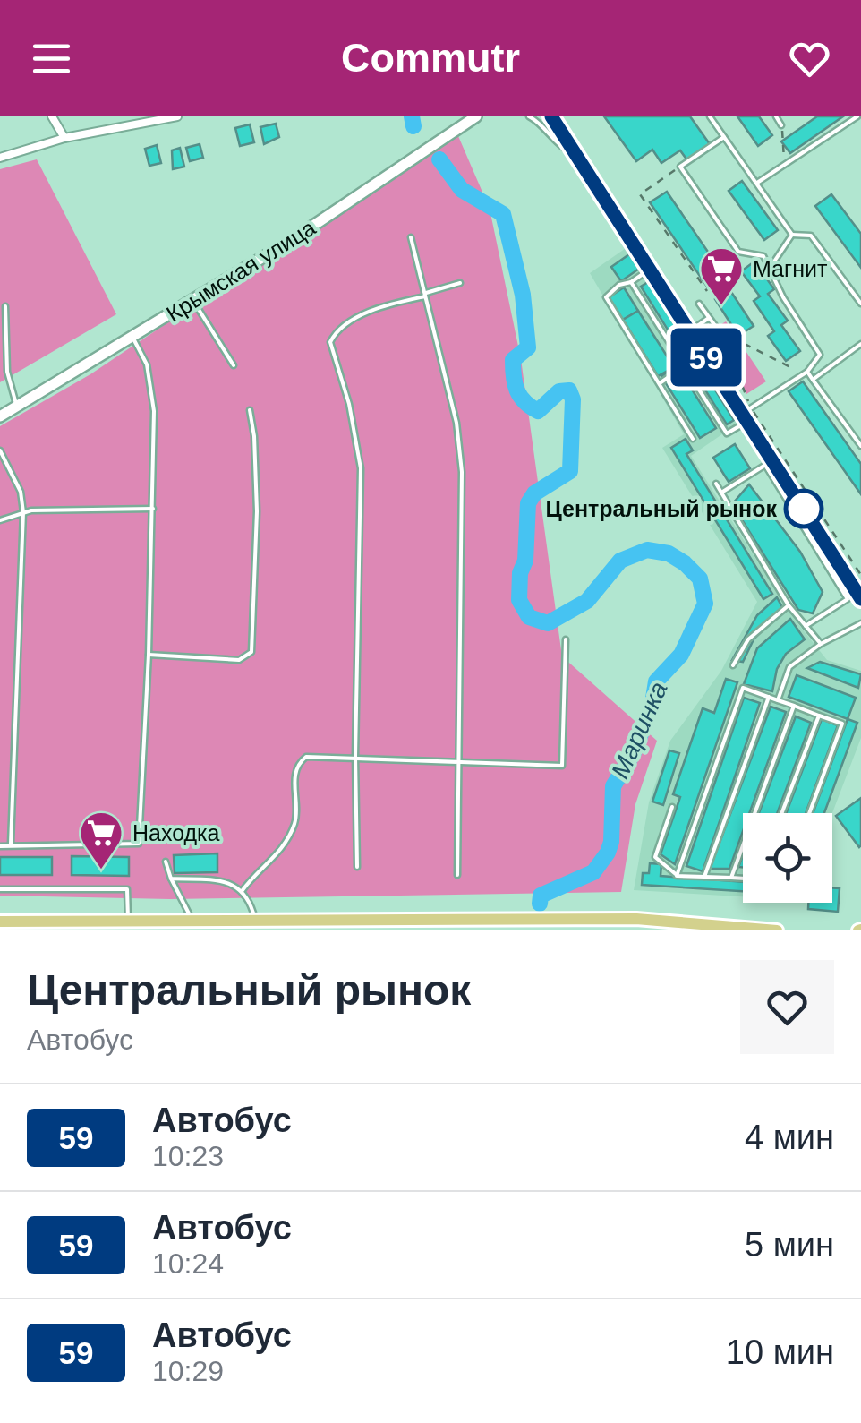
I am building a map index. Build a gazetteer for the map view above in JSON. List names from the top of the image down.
{
  "streets": {
    "main road": ["Крымская улица"]
  },
  "water": ["Маринка"],
  "places": {
    "supermarket": ["Магнит", "Находка"],
    "other": ["Центральный рынок"]
  },
  "lines": ["bus line 59"],
  "page": {
    "header": "Commutr",
    "on_map": "59",
    "heading": ["Центральный рынок", "Автобус"],
    "list": [
      {
        "mark": "59",
        "name": "Автобус",
        "note": "10:23",
        "value": "4 мин"
      },
      {
        "mark": "59",
        "name": "Автобус",
        "note": "10:24",
        "value": "5 мин"
      },
      {
        "mark": "59",
        "name": "Автобус",
        "note": "10:29",
        "value": "10 мин"
      }
    ]
  }
}
